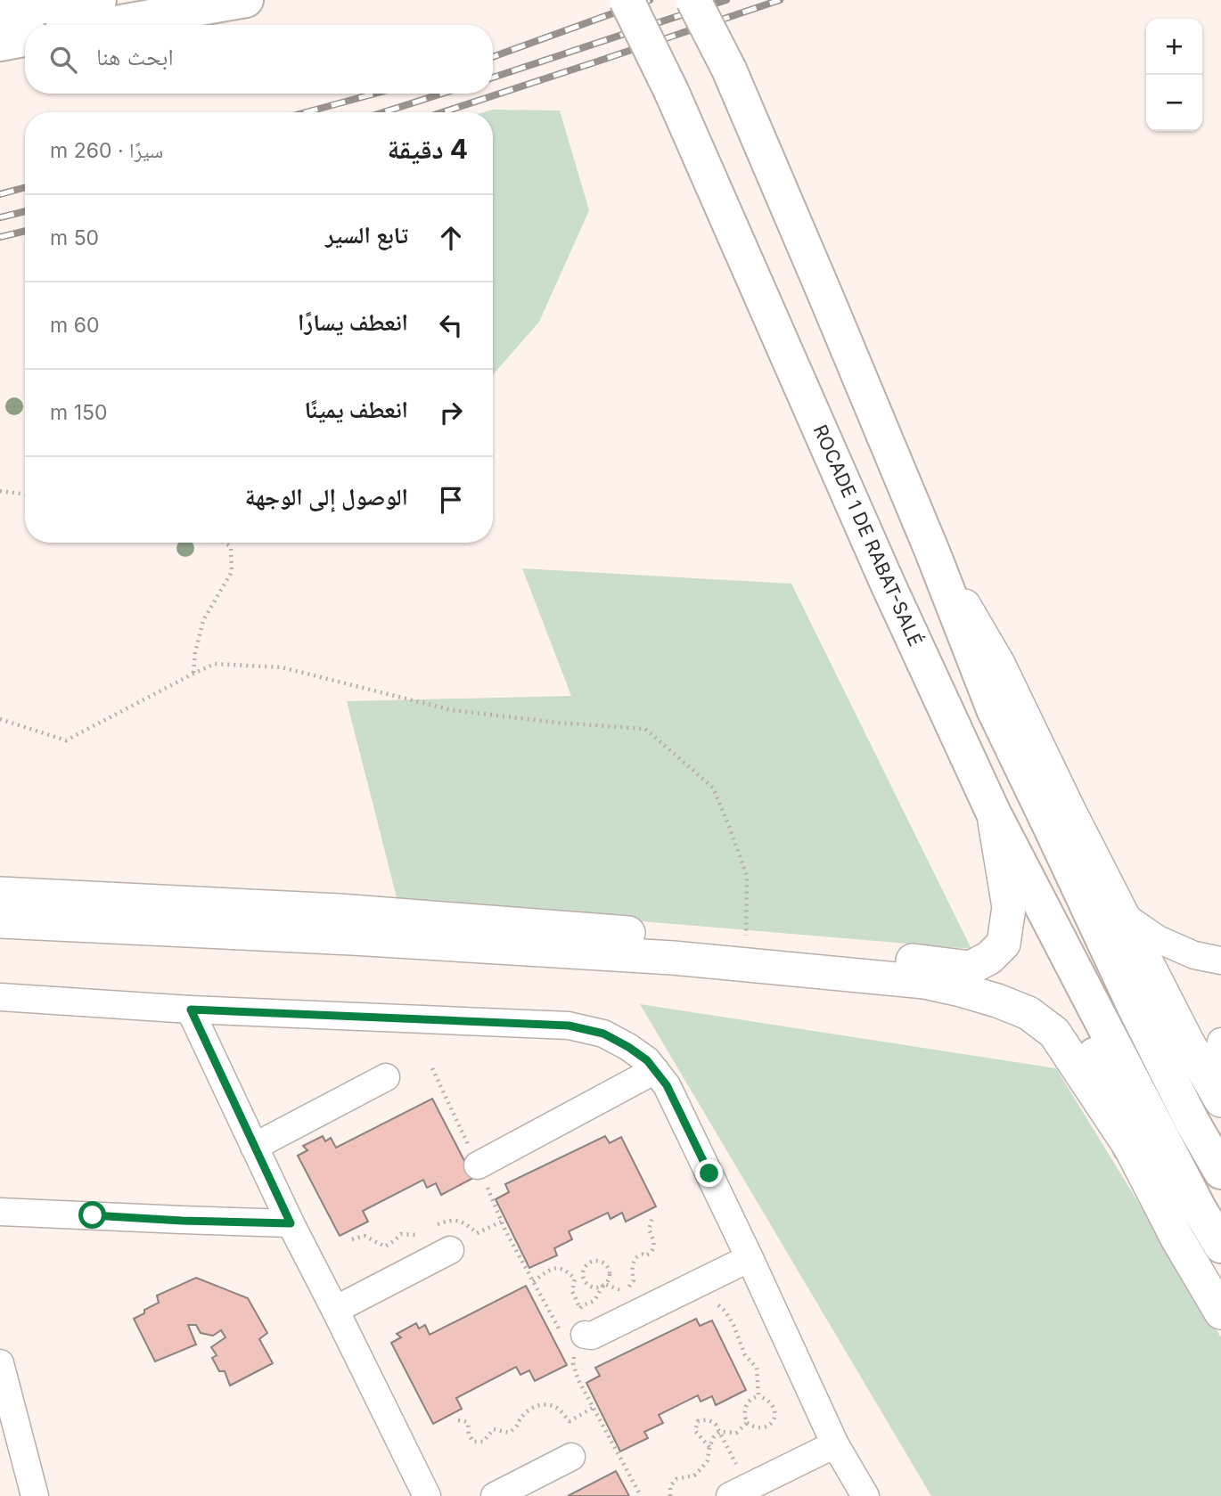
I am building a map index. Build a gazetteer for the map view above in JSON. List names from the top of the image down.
{
  "streets": {
    "highway": ["ROCADE 1 DE RABAT-SALÉ"]
  },
  "page": {
    "map_buttons": ["+", "−"],
    "search": "ابحث هنا",
    "heading": ["4 دقيقة", "سيرًا · 260 m"],
    "list": [
      ["تابع السير", "50 m"],
      ["انعطف يسارًا", "60 m"],
      ["انعطف يمينًا", "150 m"],
      "الوصول إلى الوجهة"
    ]
  }
}
